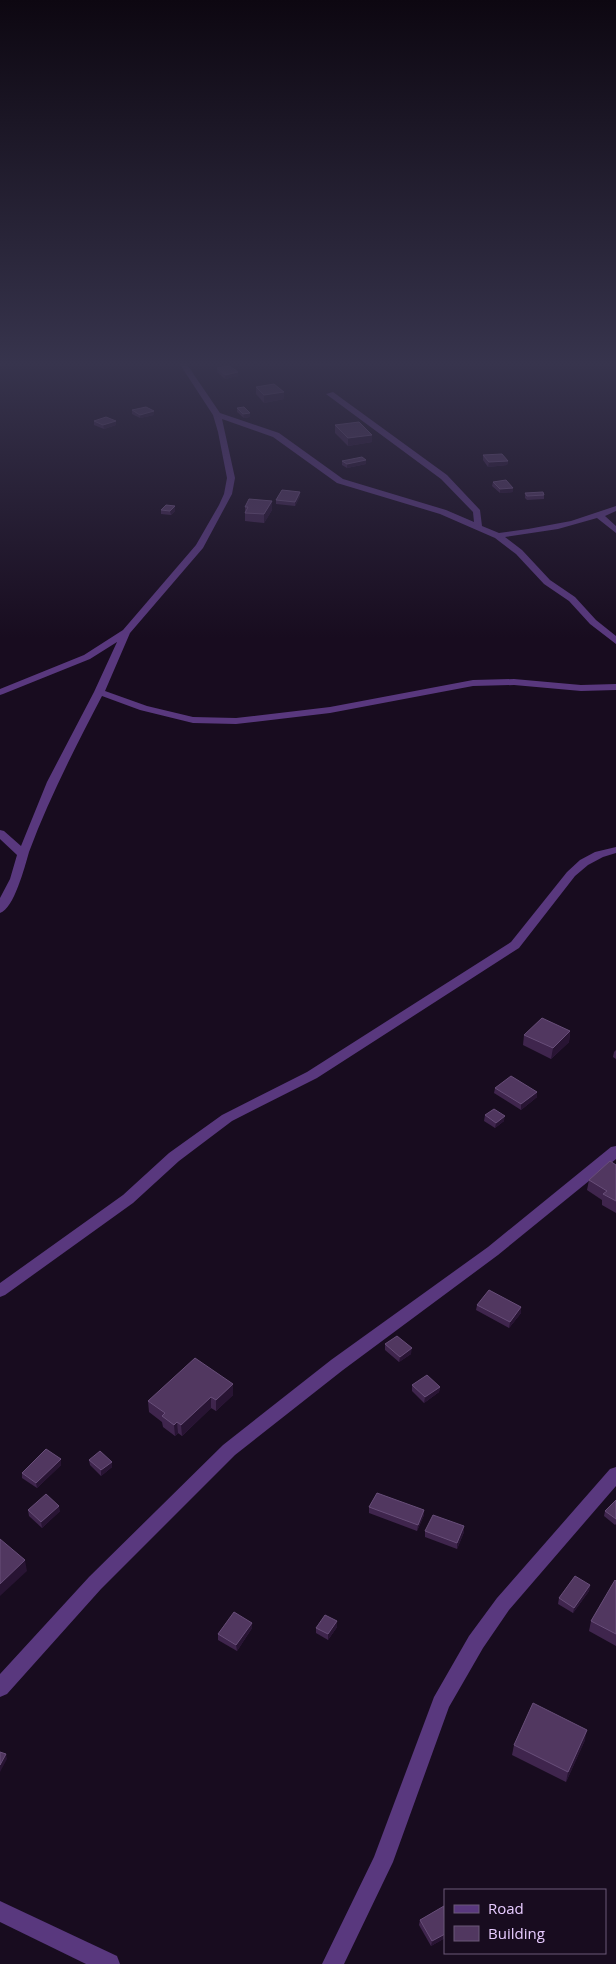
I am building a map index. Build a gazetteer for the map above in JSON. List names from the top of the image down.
{
  "legend": ["Road", "Building"]
}
